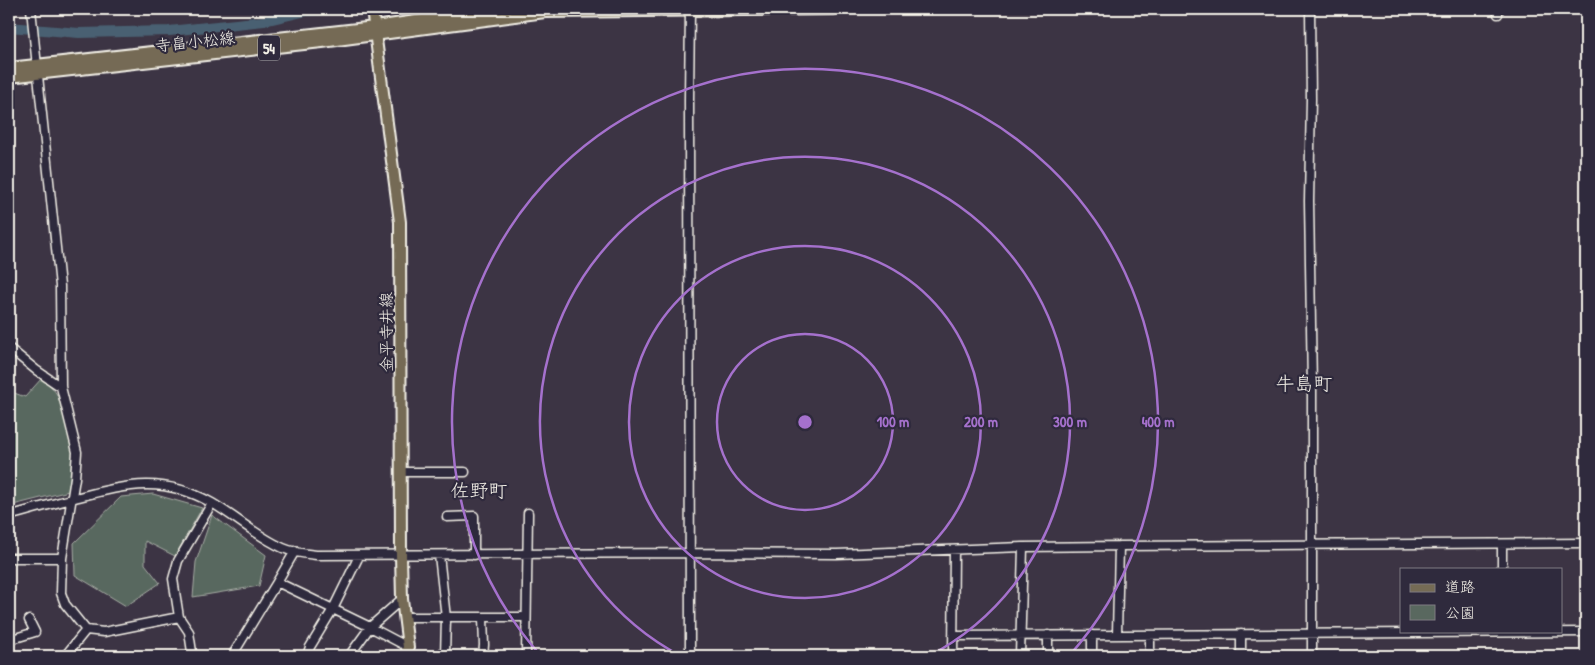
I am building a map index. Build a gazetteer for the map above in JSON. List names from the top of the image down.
{
  "streets": {
    "main road": ["寺畠小松線", "54", "金平寺井線"]
  },
  "crossings": [
    ["寺畠小松線", "金平寺井線"]
  ],
  "districts": ["牛島町", "佐野町"],
  "legend": ["道路", "公園"],
  "rings": [
    "100 m",
    "200 m",
    "300 m",
    "400 m"
  ]
}
